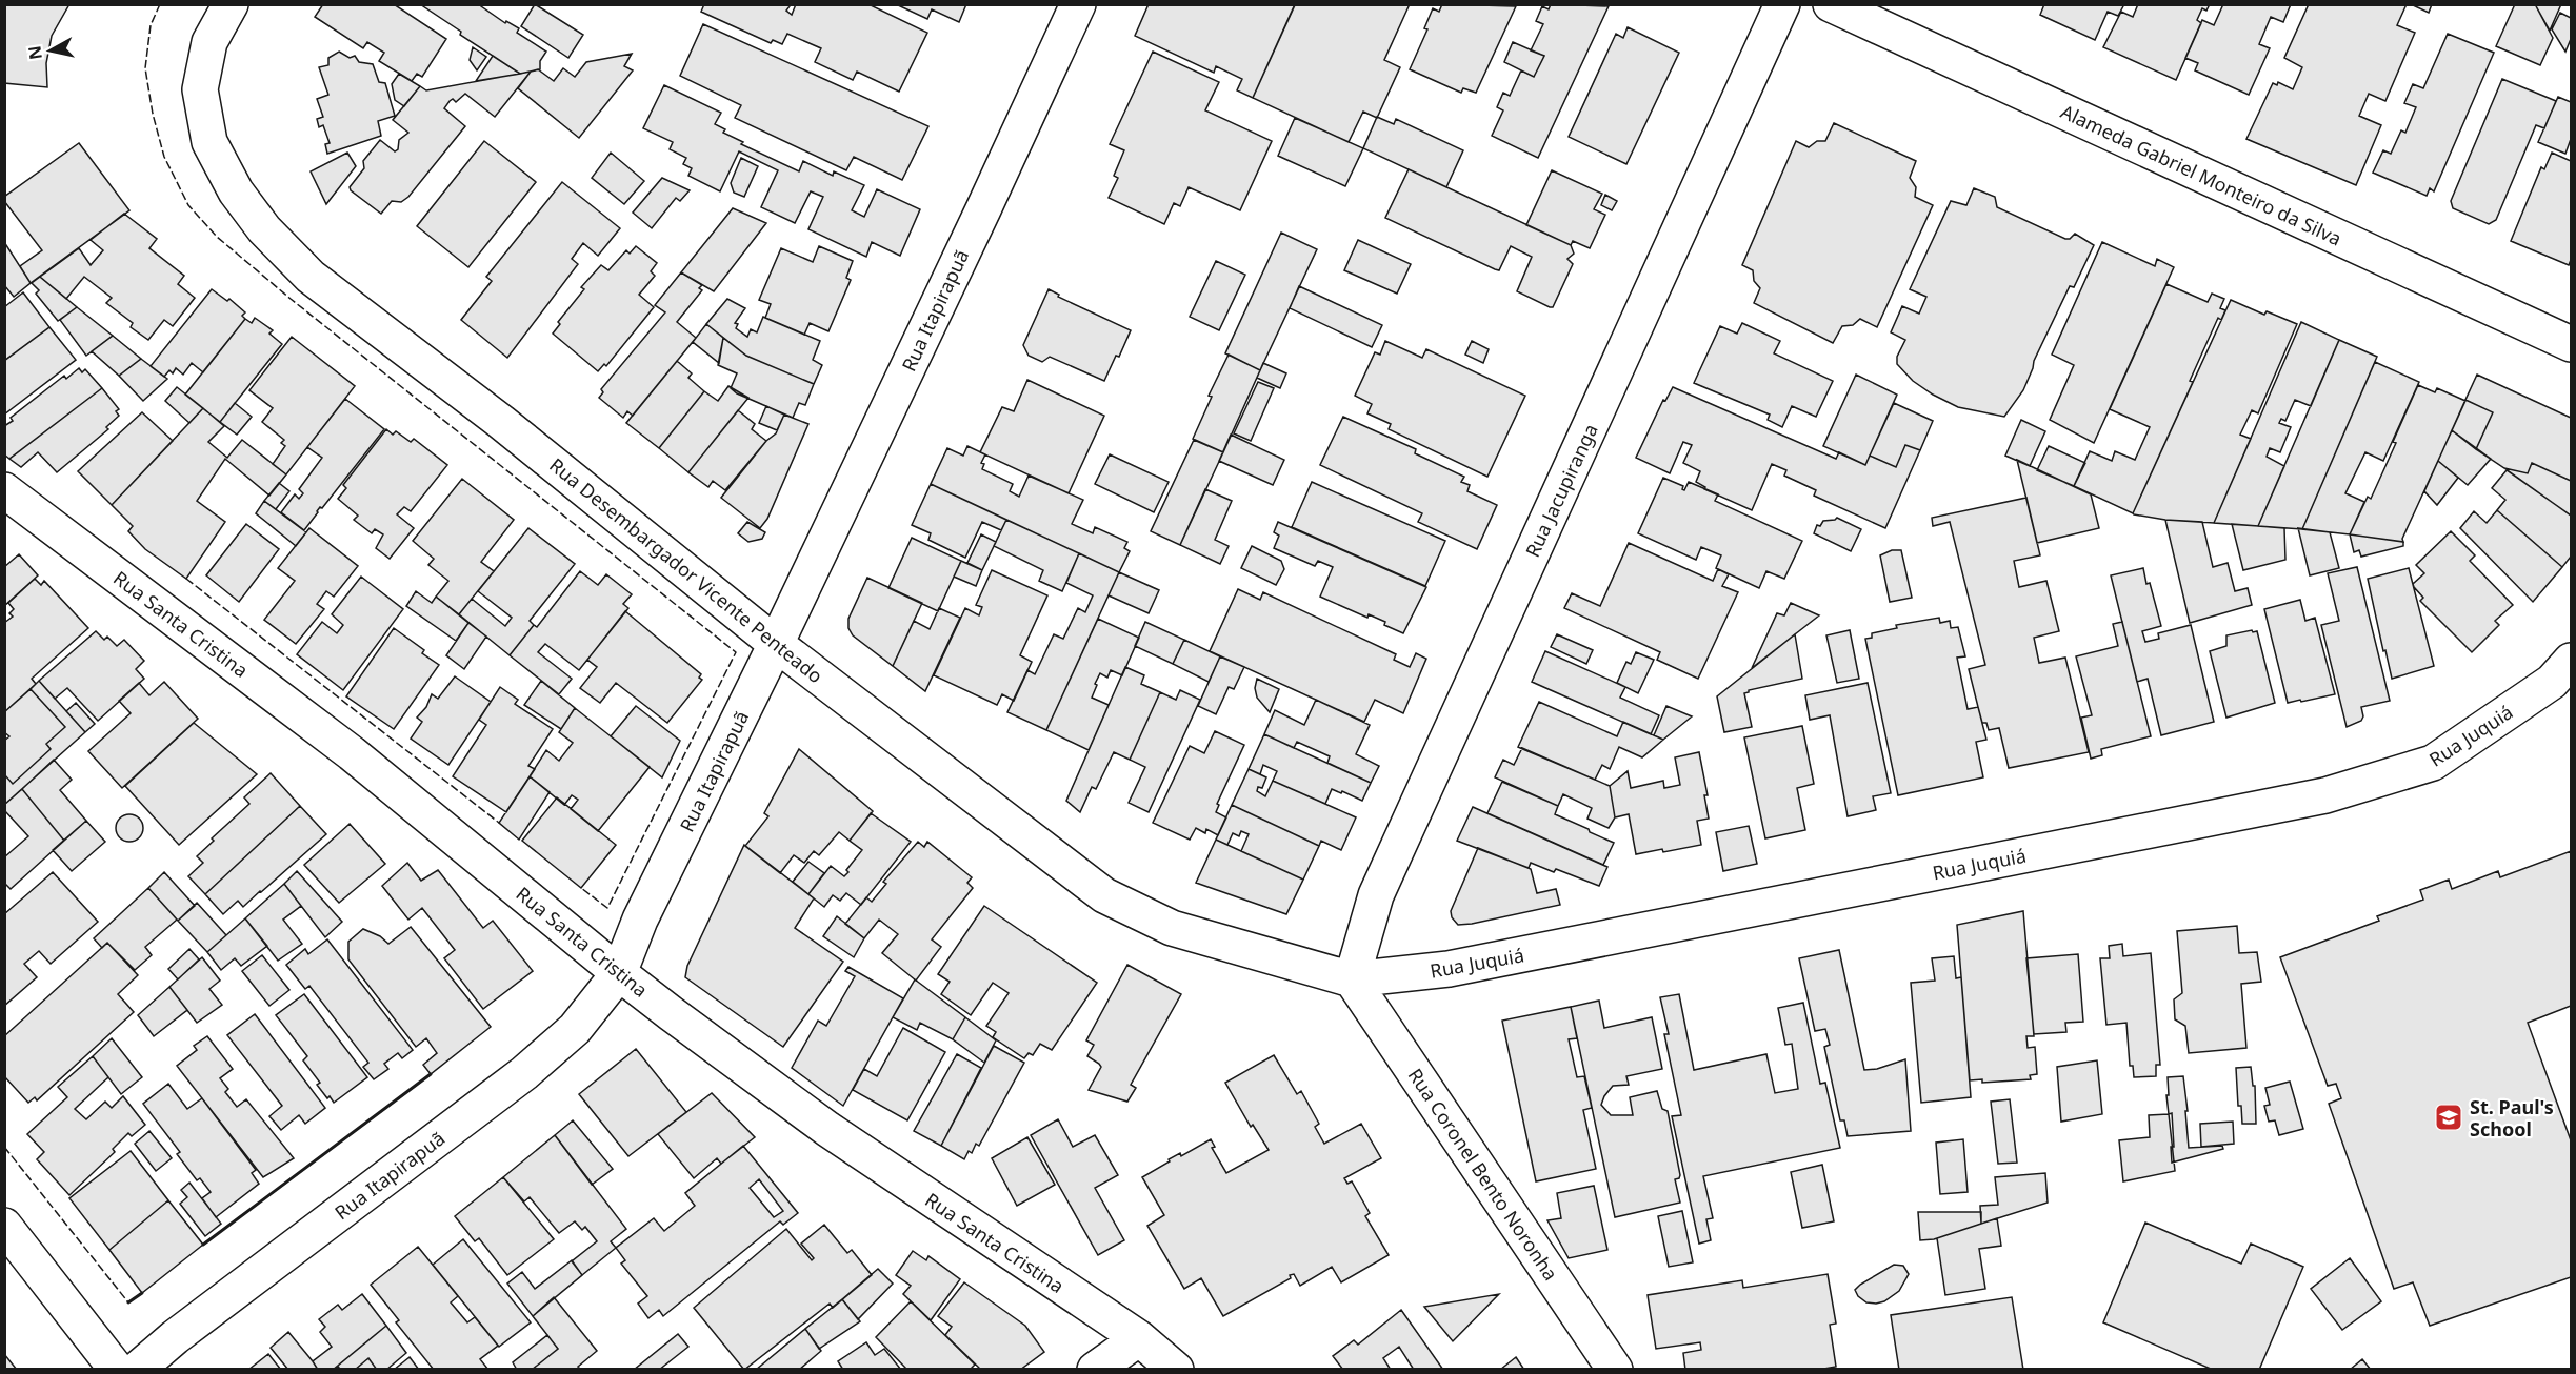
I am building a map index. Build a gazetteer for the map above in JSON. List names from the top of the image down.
{
  "streets": {
    "street": [
      "Alameda Gabriel Monteiro da Silva",
      "Rua Itapirapuã",
      "Rua Jacupiranga",
      "Rua Desembargador Vicente Penteado",
      "Rua Santa Cristina",
      "Rua Juquiá",
      "Rua Coronel Bento Noronha"
    ]
  },
  "crossings": [
    ["Rua Itapirapuã", "Rua Desembargador Vicente Penteado"],
    ["Rua Itapirapuã", "Rua Santa Cristina"],
    ["Rua Jacupiranga", "Rua Desembargador Vicente Penteado"],
    ["Rua Jacupiranga", "Rua Juquiá"],
    ["Rua Jacupiranga", "Rua Coronel Bento Noronha"],
    ["Rua Desembargador Vicente Penteado", "Rua Juquiá"],
    ["Rua Desembargador Vicente Penteado", "Rua Coronel Bento Noronha"],
    ["Rua Juquiá", "Rua Coronel Bento Noronha"]
  ],
  "places": {
    "school or university": ["St. Paul's School"]
  },
  "north": "left"
}
